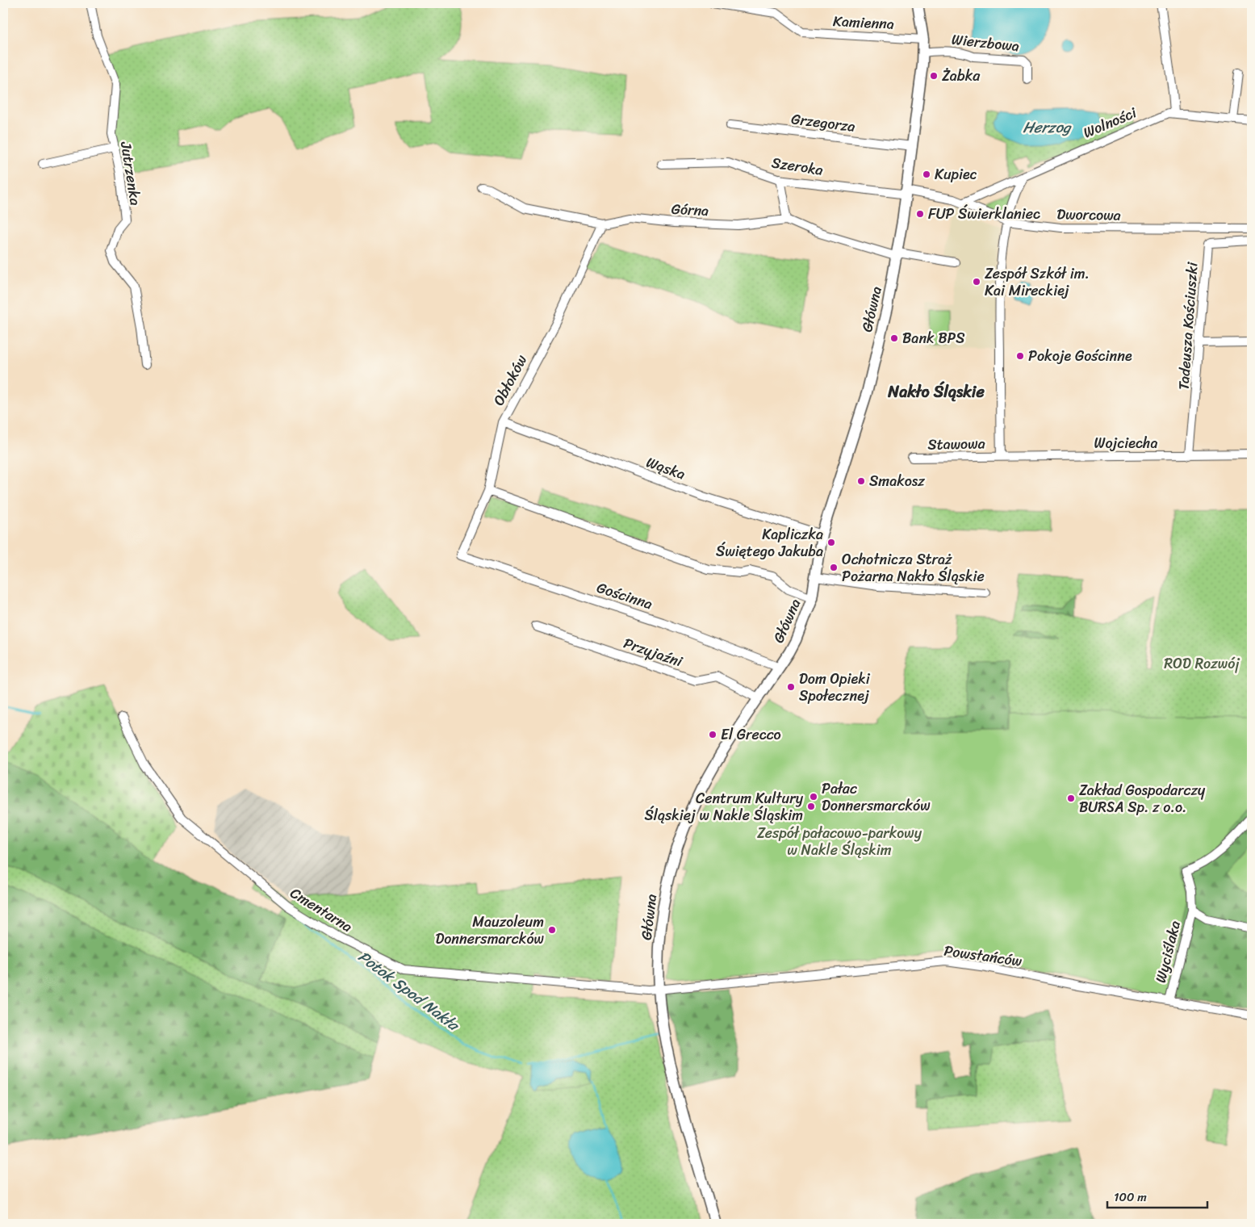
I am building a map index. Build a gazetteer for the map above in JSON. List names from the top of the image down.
{
  "streets": {
    "main road": ["Główna"],
    "street": [
      "Kamienna",
      "Wierzbowa",
      "Grzegorza",
      "Wolności",
      "Szeroka",
      "Jutrzenka",
      "Górna",
      "Dworcowa",
      "Tadeusza Kościuszki",
      "Obłoków",
      "Wojciecha",
      "Stawowa",
      "Wąska",
      "Gościnna",
      "Przyjaźni",
      "Cmentarna",
      "Wyciślaka",
      "Powstańców"
    ]
  },
  "crossings": [
    ["Kamienna", "Główna"],
    ["Wierzbowa", "Główna"],
    ["Grzegorza", "Główna"],
    ["Wolności", "Dworcowa"],
    ["Szeroka", "Dworcowa"],
    ["Szeroka", "Główna"],
    ["Górna", "Obłoków"],
    ["Dworcowa", "Główna"],
    ["Główna", "Wąska"],
    ["Główna", "Gościnna"],
    ["Główna", "Przyjaźni"],
    ["Główna", "Cmentarna"],
    ["Główna", "Powstańców"],
    ["Tadeusza Kościuszki", "Wojciecha"],
    ["Obłoków", "Wąska"],
    ["Obłoków", "Gościnna"],
    ["Wojciecha", "Stawowa"],
    ["Cmentarna", "Powstańców"],
    ["Wyciślaka", "Powstańców"]
  ],
  "districts": ["Nakło Śląskie"],
  "water": ["Herzog", "Potok Spod Nakła"],
  "parks": ["ROD Rozwój", "Zespół pałacowo-parkowy w Nakle Śląskim"],
  "places": [
    "Żabka",
    "Kupiec",
    "FUP Świerklaniec",
    "Zespół Szkół im. Kai Mireckiej",
    "Bank BPS",
    "Pokoje Gościnne",
    "Smakosz",
    "Kapliczka Świętego Jakuba",
    "Ochotnicza Straż Pożarna Nakło Śląskie",
    "Dom Opieki Społecznej",
    "El Grecco",
    "Pałac Donnersmarcków",
    "Zakład Gospodarczy BURSA Sp. z o.o.",
    "Centrum Kultury Śląskiej w Nakle Śląskim",
    "Mauzoleum Donnersmarcków"
  ],
  "scale_bar": "100 m"
}
